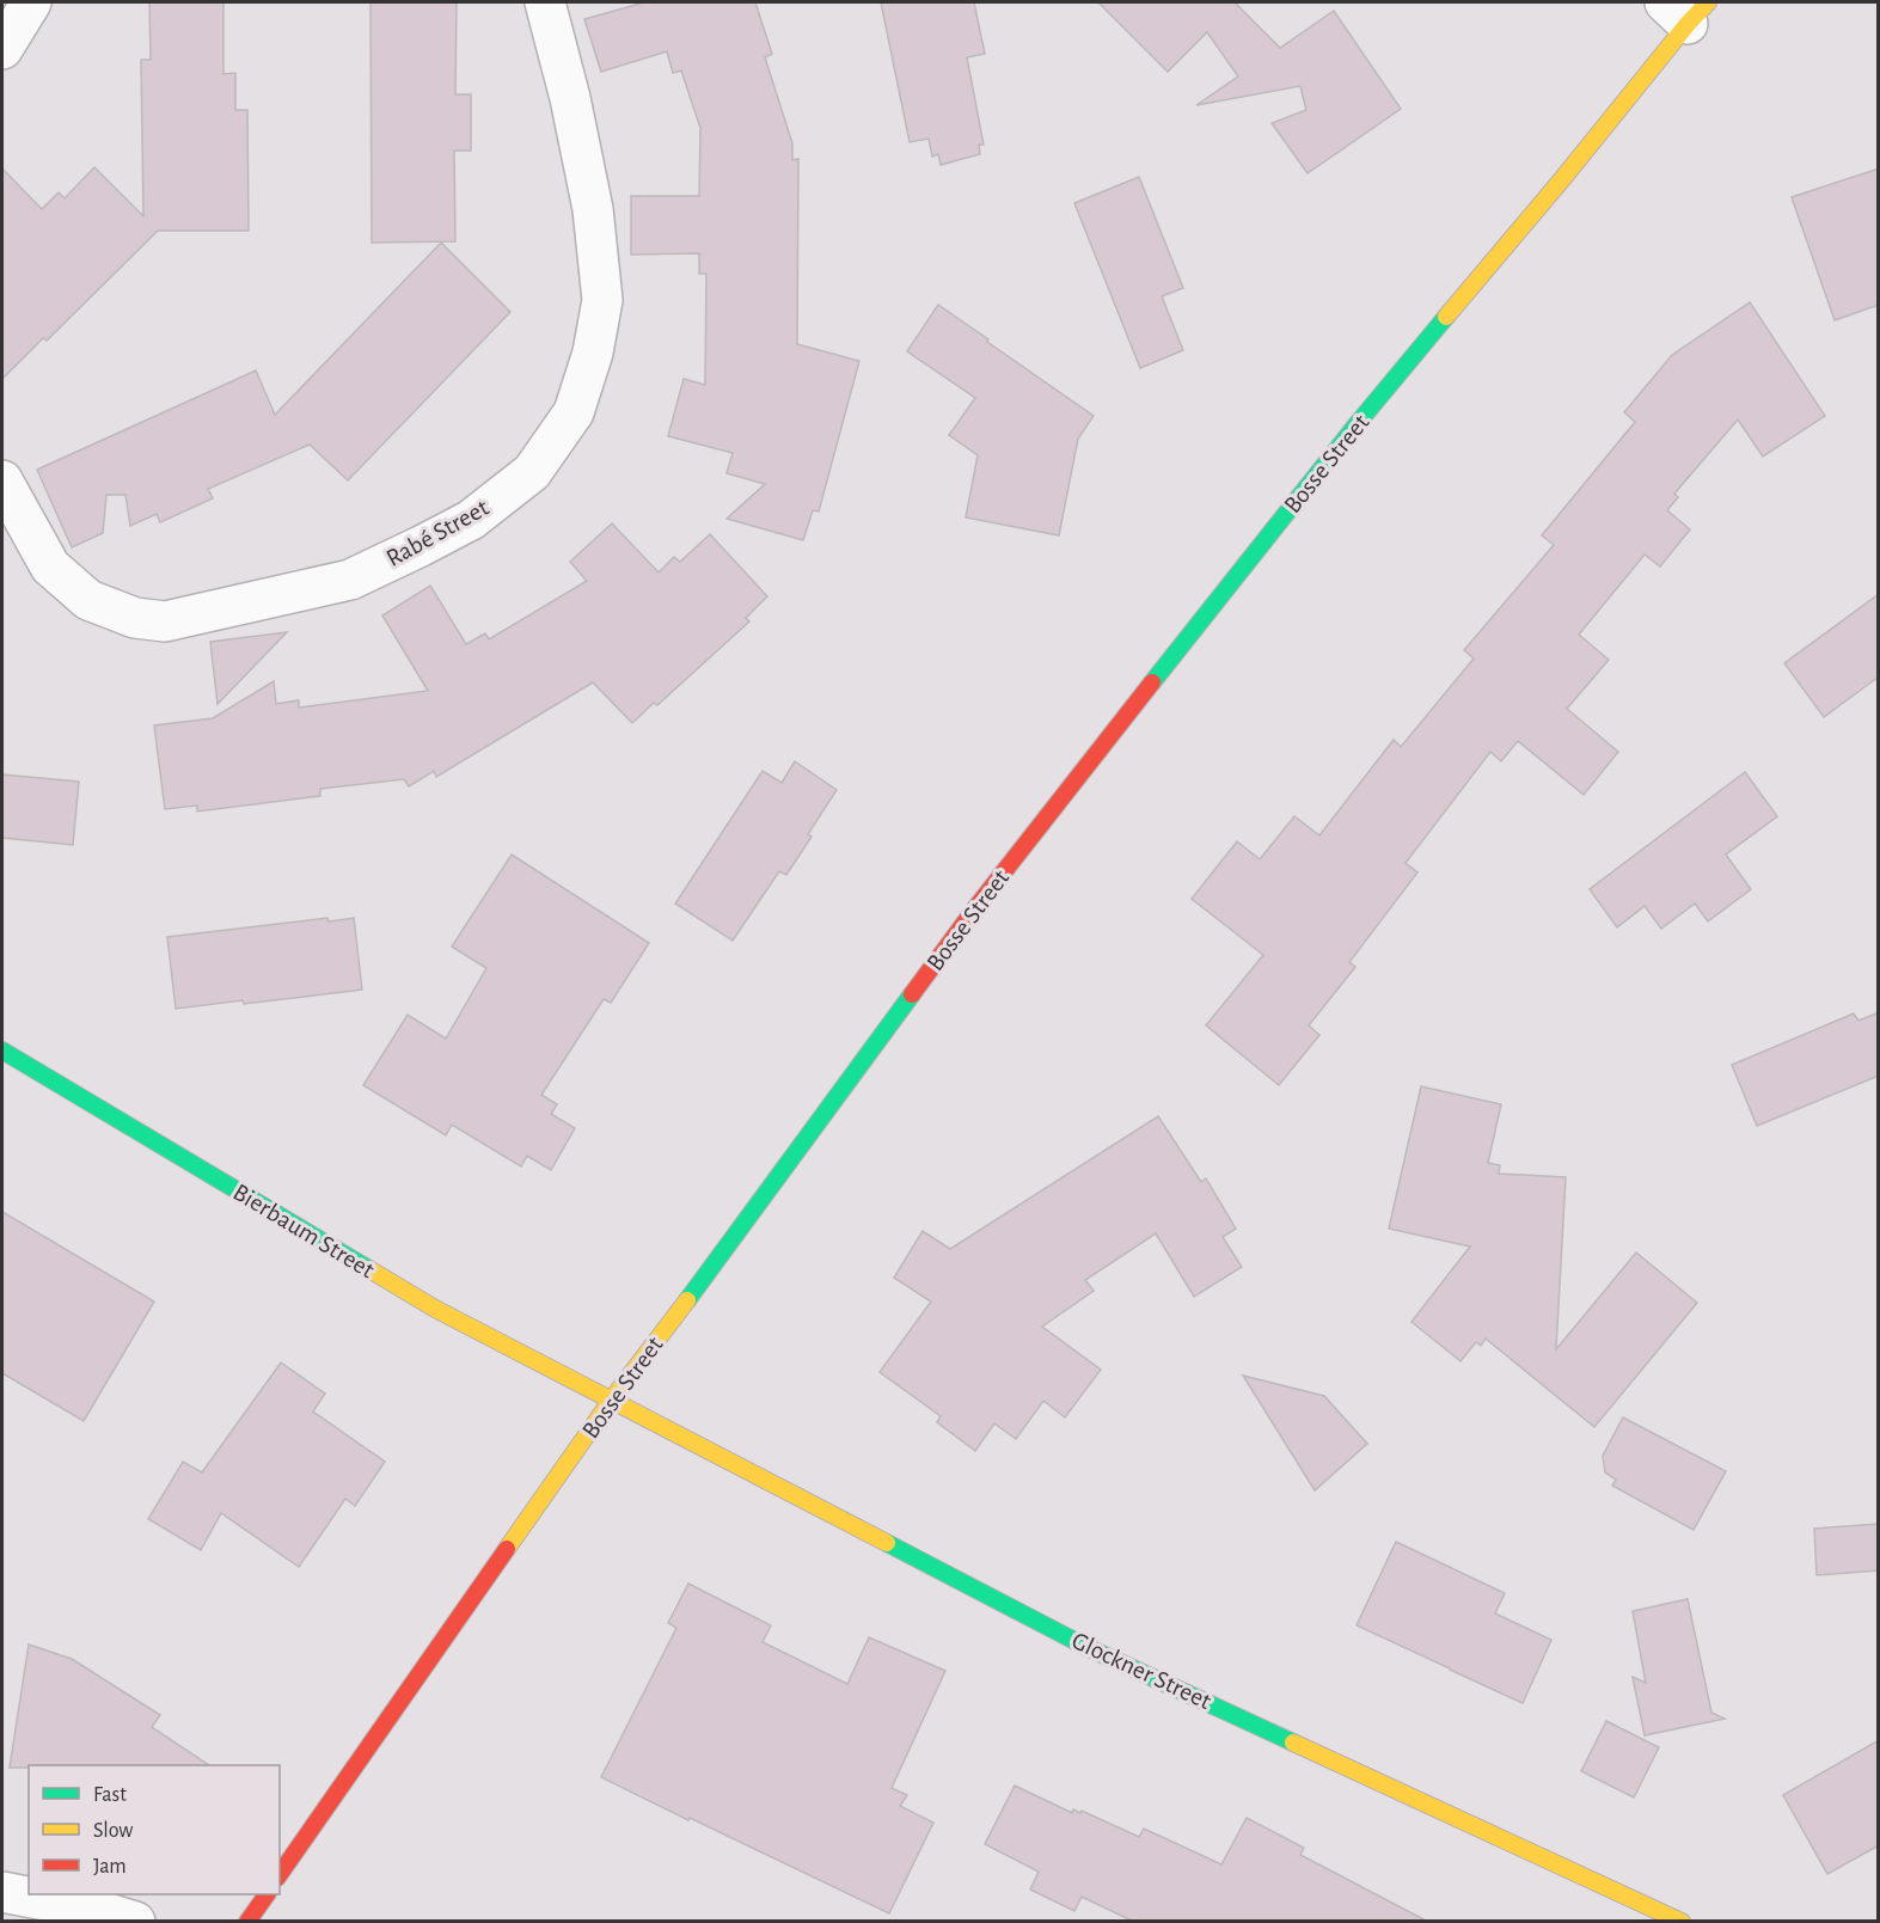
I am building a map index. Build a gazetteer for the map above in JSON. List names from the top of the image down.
{
  "streets": {
    "street": [
      "Bosse Street",
      "Rabé Street",
      "Bierbaum Street",
      "Glockner Street"
    ]
  },
  "crossings": [
    ["Bosse Street", "Bierbaum Street"],
    ["Bosse Street", "Glockner Street"],
    ["Bierbaum Street", "Glockner Street"]
  ],
  "legend": ["Fast", "Slow", "Jam"]
}
